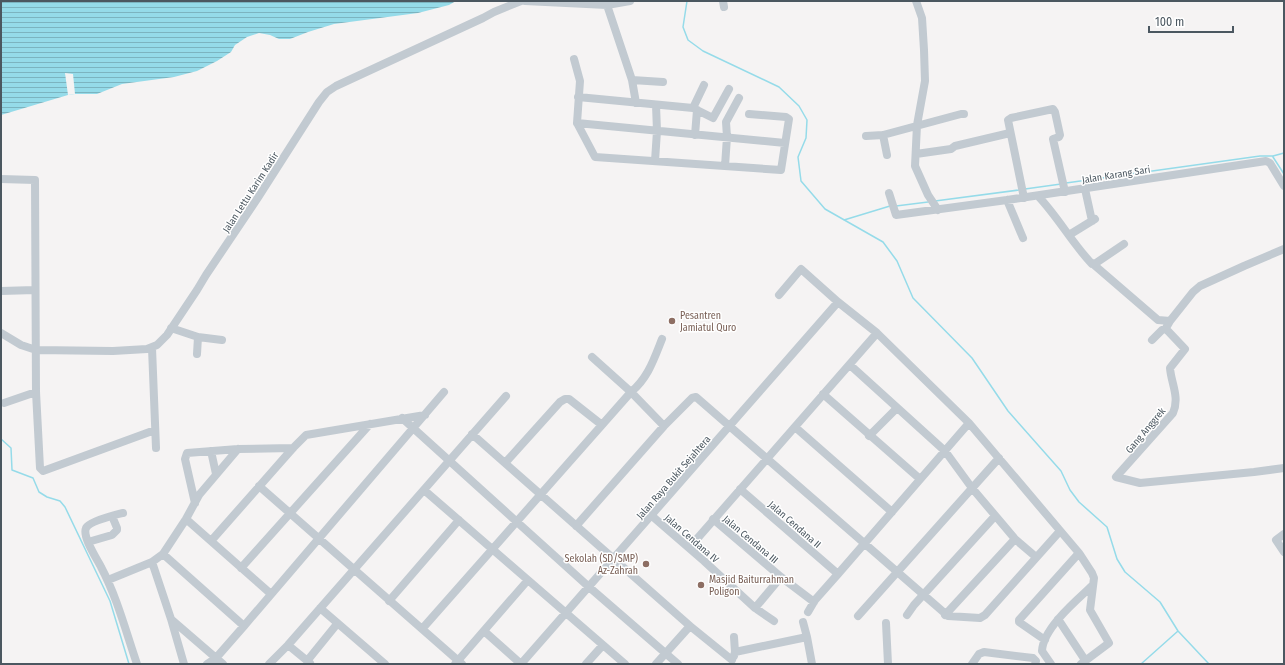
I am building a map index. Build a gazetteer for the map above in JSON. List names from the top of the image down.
{
  "streets": {
    "street": [
      "Jalan Karang Sari",
      "Jalan Lettu Karim Kadir",
      "Gang Anggrek",
      "Jalan Raya Bukit Sejahtera",
      "Jalan Cendana II",
      "Jalan Cendana IV",
      "Jalan Cendana III"
    ]
  },
  "crossings": [
    ["Jalan Raya Bukit Sejahtera", "Jalan Cendana IV"]
  ],
  "places": ["Pesantren Jamiatul Quro", "Sekolah (SD/SMP) Az-Zahrah", "Masjid Baiturrahman Poligon"],
  "scale_bar": "100 m"
}
